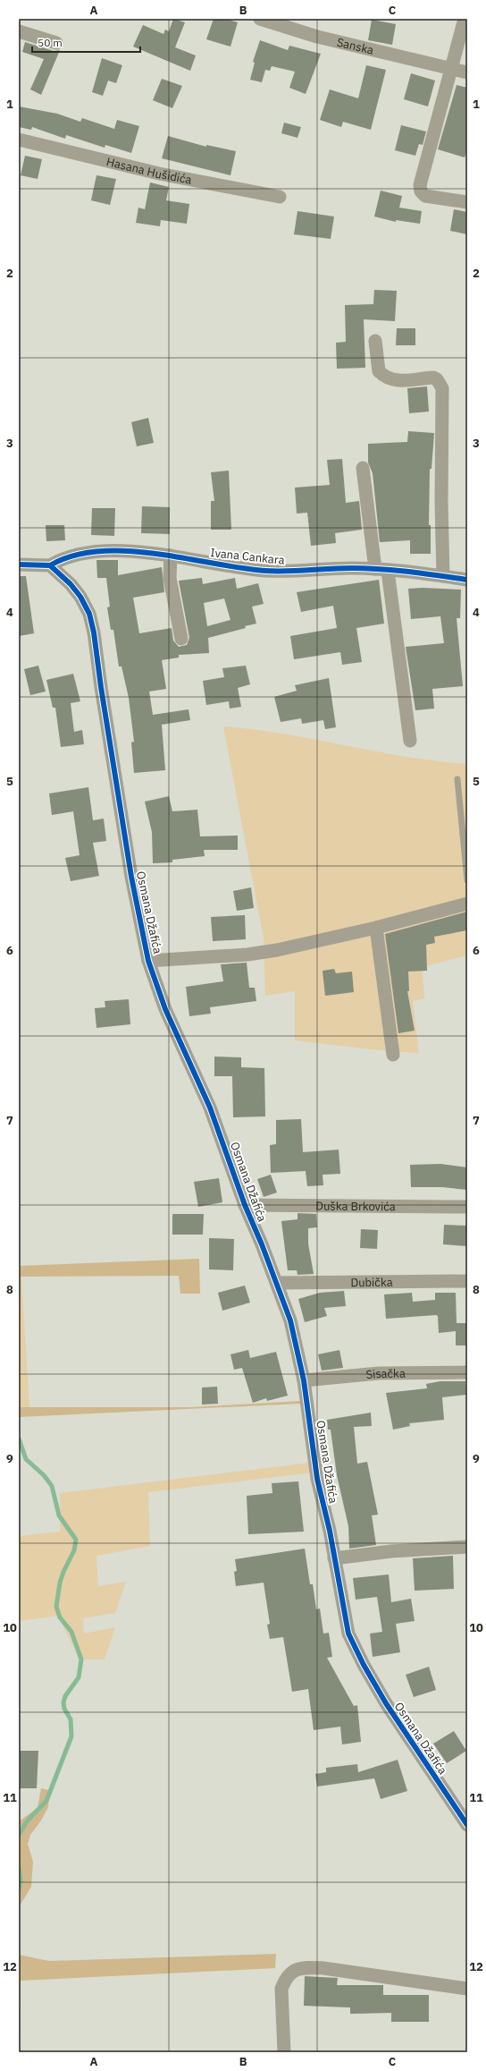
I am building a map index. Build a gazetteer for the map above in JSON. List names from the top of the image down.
{
  "streets": {
    "street": [
      "Sanska",
      "Hasana Hušidića",
      "Ivana Cankara",
      "Osmana Džafića",
      "Duška Brkovića",
      "Dubička",
      "Sisačka"
    ]
  },
  "crossings": [
    ["Ivana Cankara", "Osmana Džafića"],
    ["Osmana Džafića", "Duška Brkovića"],
    ["Osmana Džafića", "Dubička"],
    ["Osmana Džafića", "Sisačka"]
  ],
  "scale_bar": "50 m",
  "grid": {
    "columns": ["A", "B", "C"],
    "rows": [
      "1",
      "2",
      "3",
      "4",
      "5",
      "6",
      "7",
      "8",
      "9",
      "10",
      "11",
      "12"
    ]
  }
}
